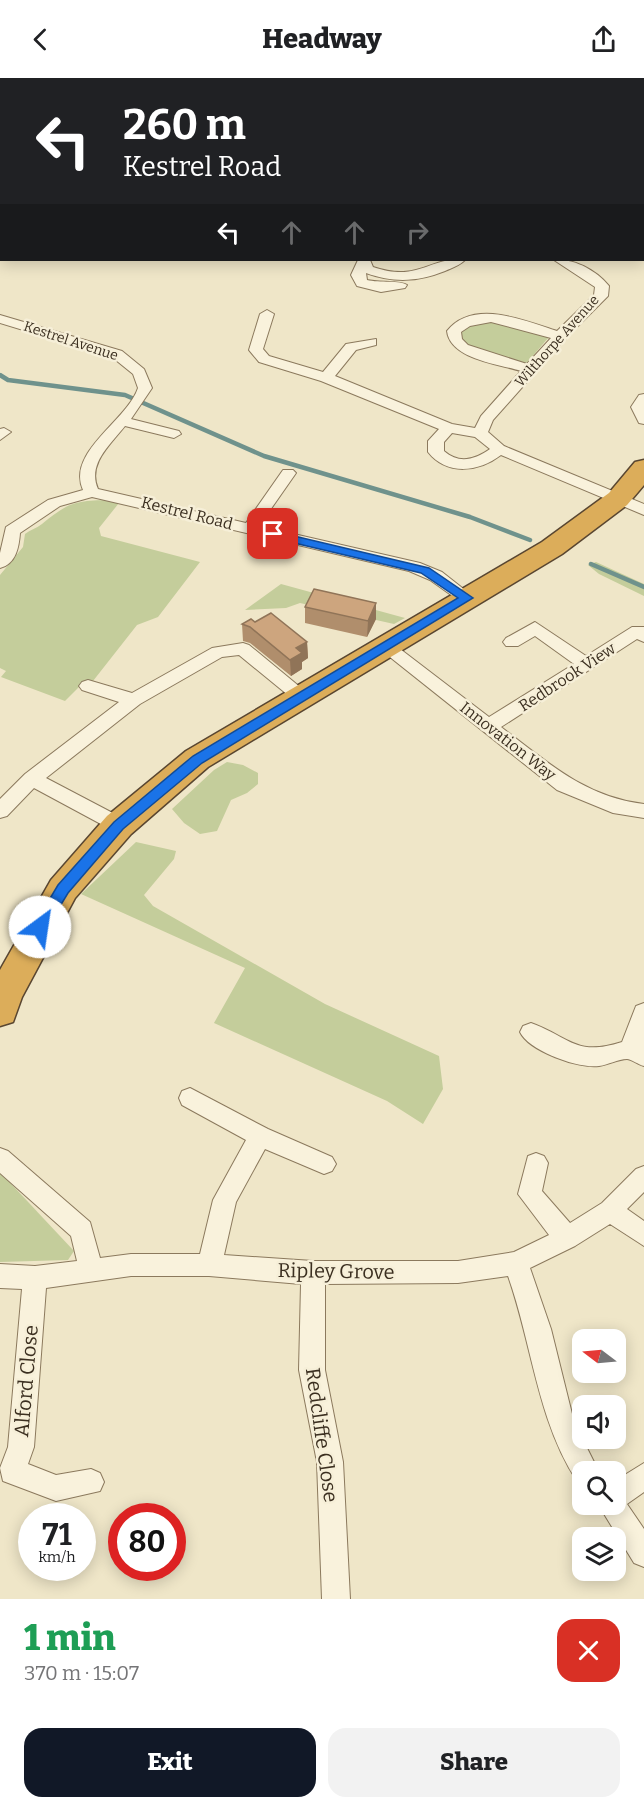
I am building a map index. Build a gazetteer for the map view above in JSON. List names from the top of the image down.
{
  "streets": {
    "street": [
      "Kestrel Avenue",
      "Wilthorpe Avenue",
      "Kestrel Road",
      "Redbrook View",
      "Innovation Way",
      "Ripley Grove",
      "Alford Close",
      "Redcliffe Close"
    ]
  },
  "crossings": [
    ["Kestrel Avenue", "Kestrel Road"],
    ["Redbrook View", "Innovation Way"],
    ["Ripley Grove", "Alford Close"],
    ["Ripley Grove", "Redcliffe Close"]
  ],
  "north": "left",
  "page": {
    "header": "Headway",
    "turn": ["260 m", "Kestrel Road"],
    "speed": "71 km/h",
    "limit": "80",
    "heading": ["1 min", "370 m · 15:07"],
    "buttons": ["Exit", "Share"]
  }
}
